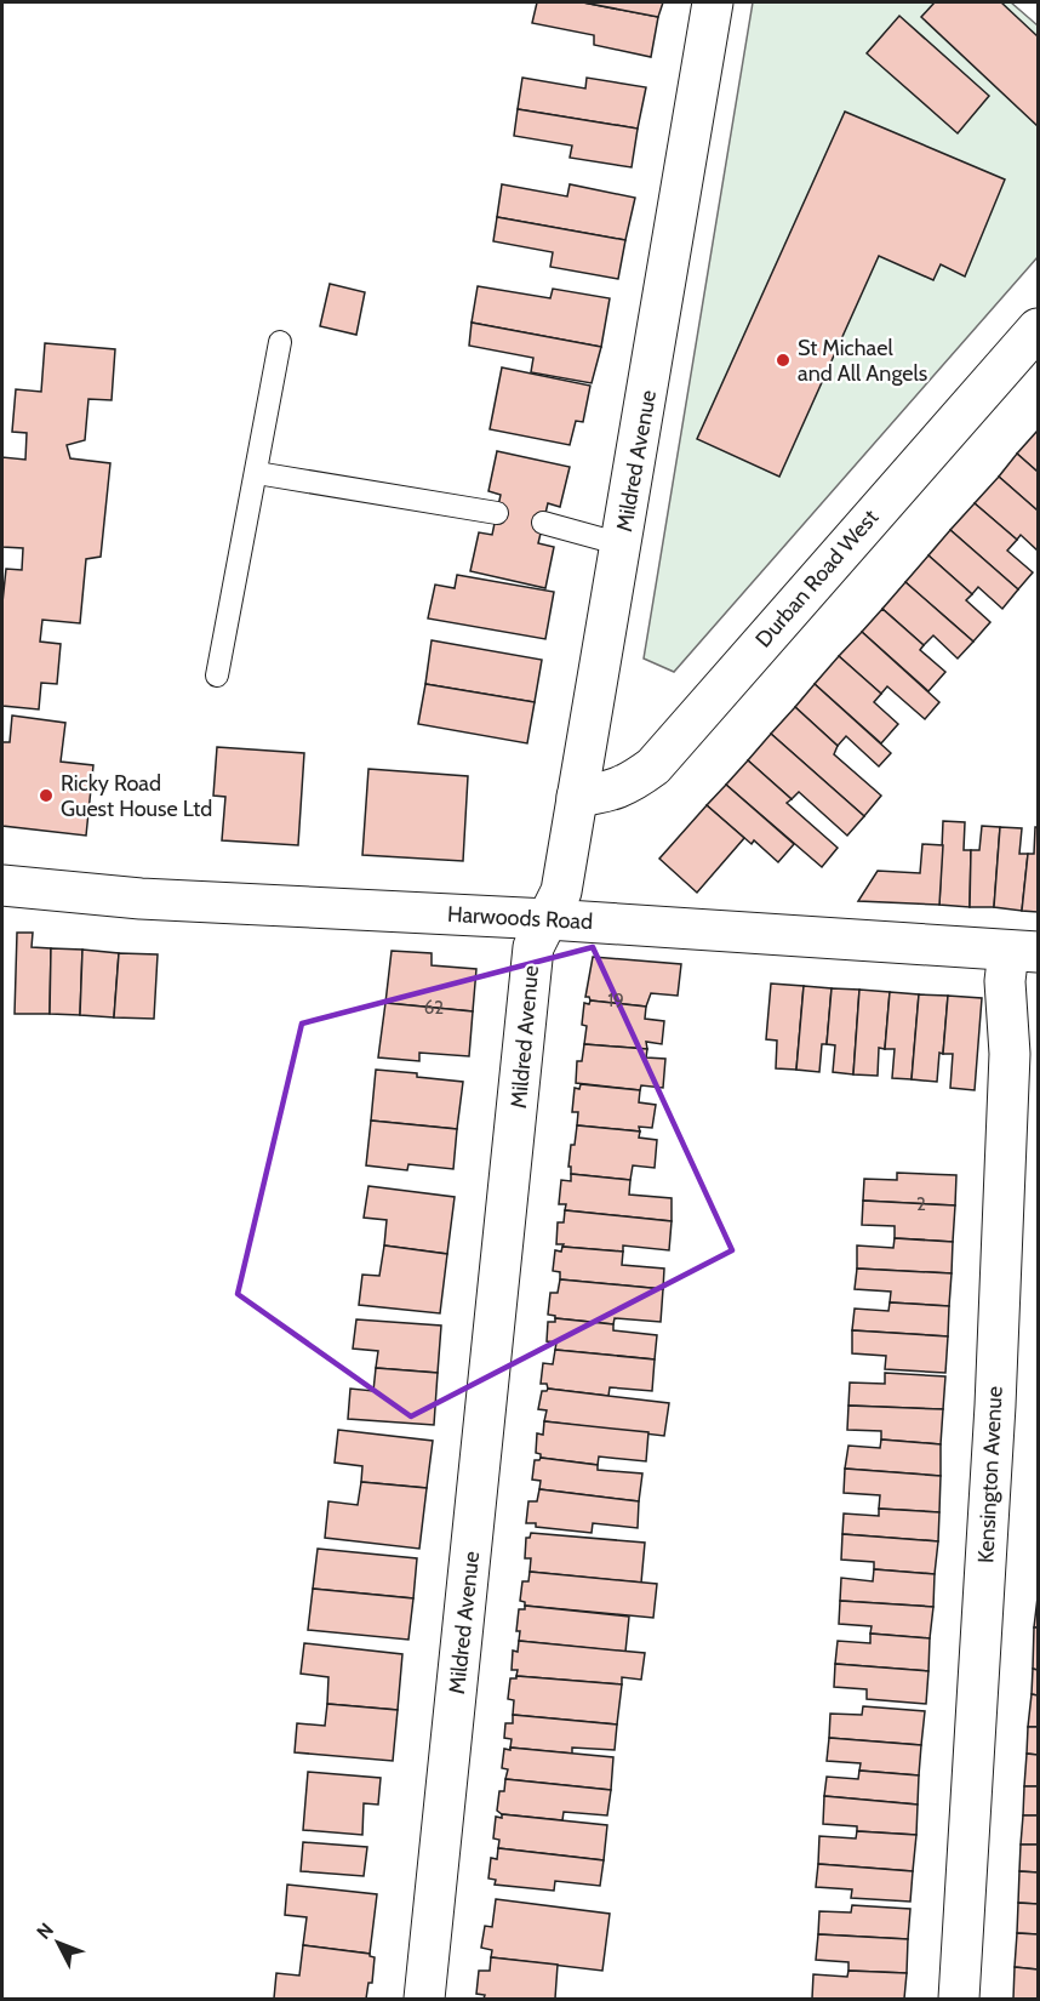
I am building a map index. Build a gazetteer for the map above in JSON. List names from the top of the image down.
{
  "streets": {
    "street": [
      "Mildred Avenue",
      "Durban Road West",
      "Harwoods Road",
      "Kensington Avenue"
    ]
  },
  "crossings": [
    ["Mildred Avenue", "Durban Road West"],
    ["Mildred Avenue", "Harwoods Road"],
    ["Harwoods Road", "Kensington Avenue"]
  ],
  "places": ["St Michael and All Angels", "Ricky Road Guest House Ltd"],
  "house_numbers": ["19", "62", "2"],
  "north": "top left"
}
